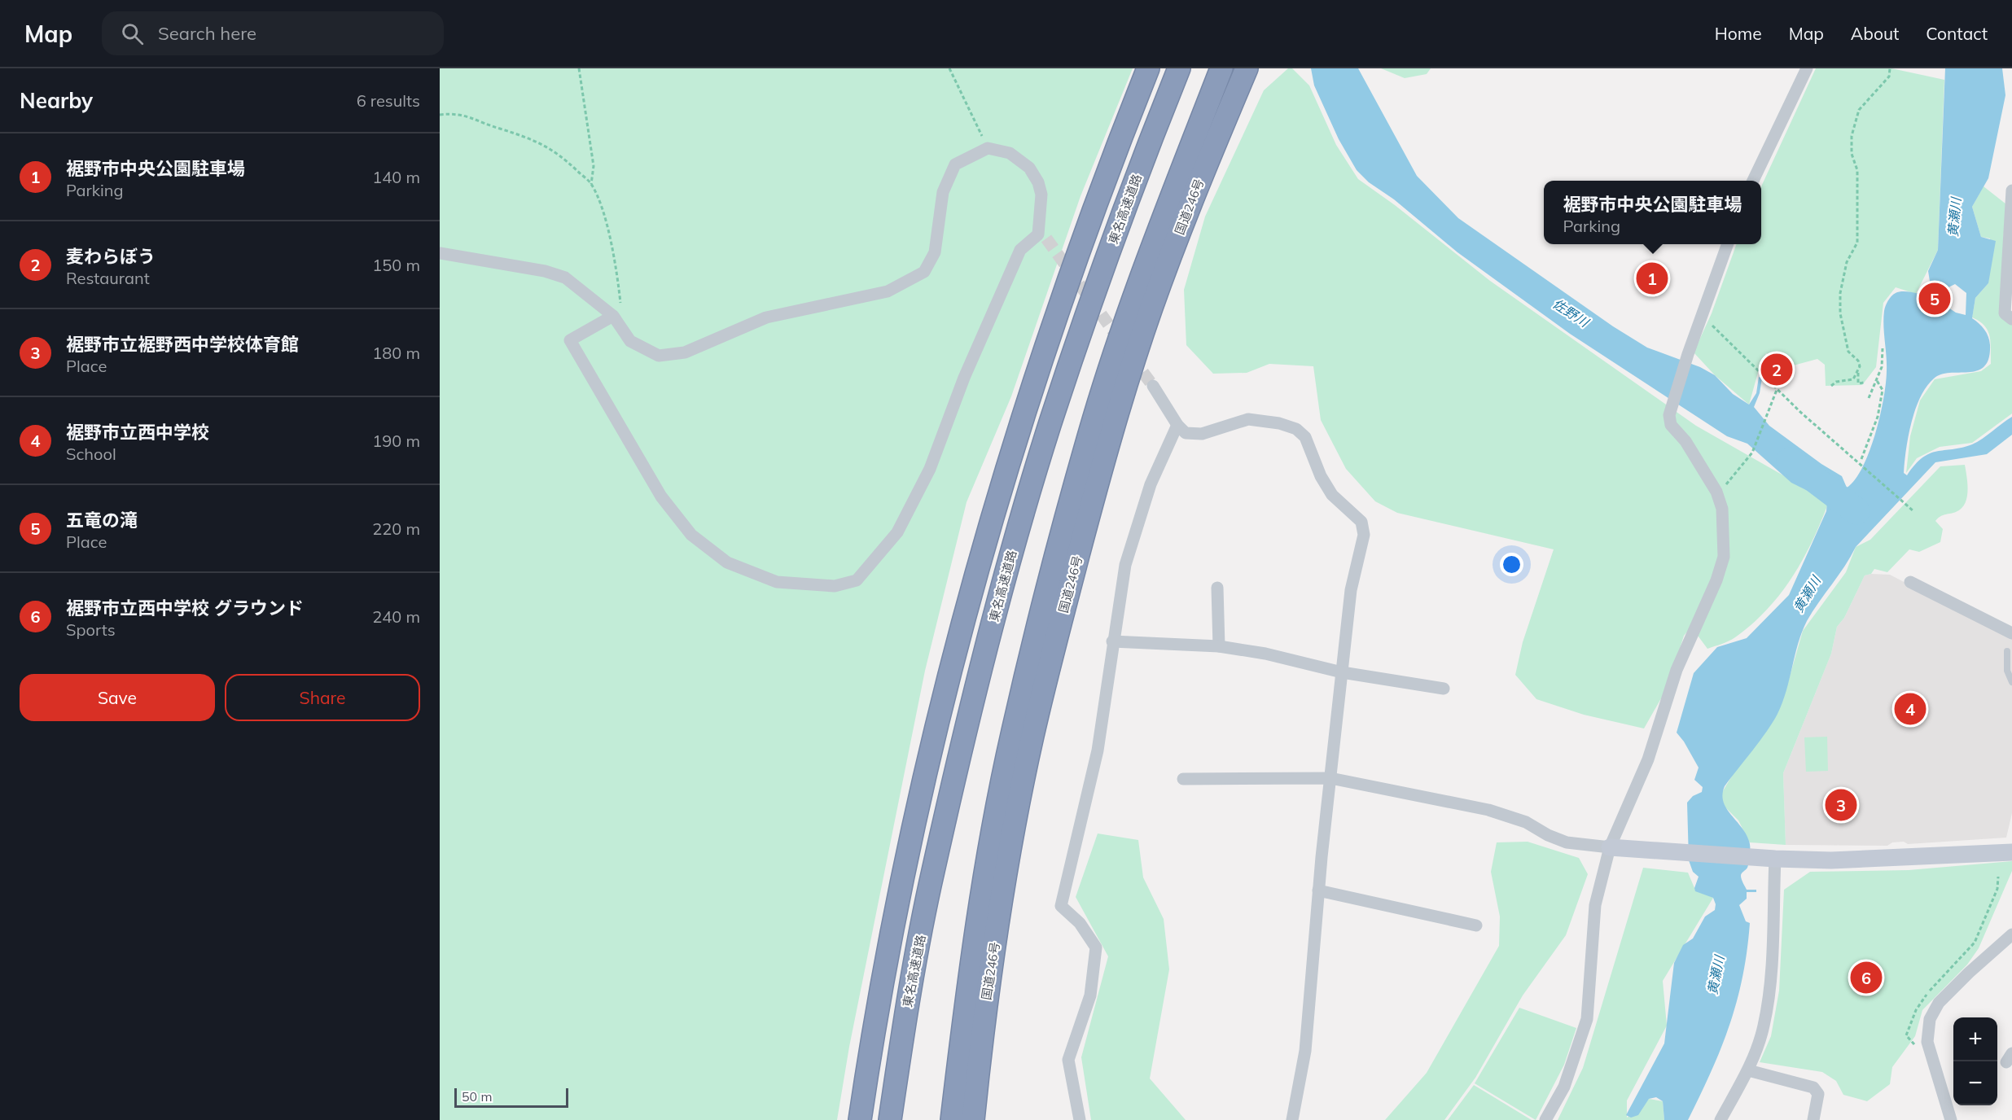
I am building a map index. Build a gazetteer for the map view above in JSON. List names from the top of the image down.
{
  "streets": {
    "highway": ["国道246号", "東名高速道路"]
  },
  "water": ["黄瀬川", "佐野川"],
  "scale_bar": "50 m",
  "page": {
    "header": "Map",
    "search": "Search here",
    "nav": [
      "Home",
      "Map",
      "About",
      "Contact"
    ],
    "heading": ["Nearby", "6 results"],
    "list": [
      {
        "mark": "1",
        "name": "裾野市中央公園駐車場",
        "note": "Parking",
        "value": "140 m"
      },
      {
        "mark": "2",
        "name": "麦わらぼう",
        "note": "Restaurant",
        "value": "150 m"
      },
      {
        "mark": "3",
        "name": "裾野市立裾野西中学校体育館",
        "note": "Place",
        "value": "180 m"
      },
      {
        "mark": "4",
        "name": "裾野市立西中学校",
        "note": "School",
        "value": "190 m"
      },
      {
        "mark": "5",
        "name": "五竜の滝",
        "note": "Place",
        "value": "220 m"
      },
      {
        "mark": "6",
        "name": "裾野市立西中学校 グラウンド",
        "note": "Sports",
        "value": "240 m"
      }
    ],
    "popup": ["裾野市中央公園駐車場", "Parking"],
    "pins": [
      "1",
      "5",
      "2",
      "4",
      "3",
      "6"
    ],
    "buttons": ["Save", "Share"],
    "map_buttons": ["+", "−"],
    "scale": "50 m"
  }
}
